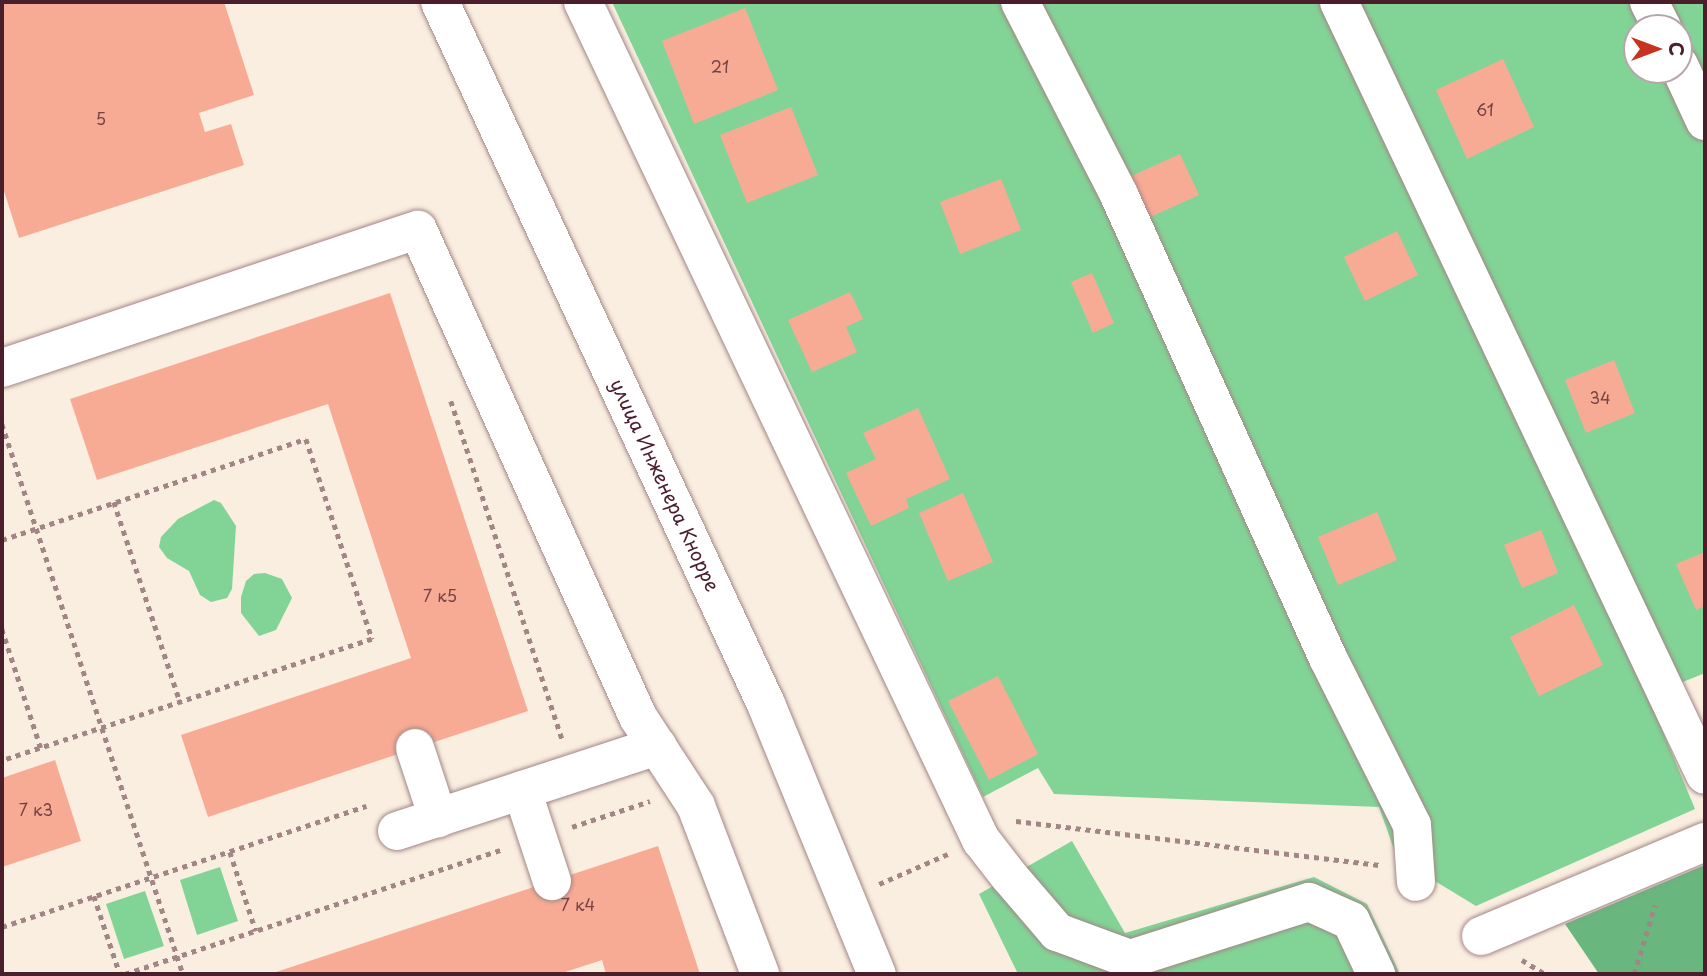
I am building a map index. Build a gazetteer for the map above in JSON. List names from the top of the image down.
{
  "streets": {
    "street": ["улица Инженера Кнорре"]
  },
  "house_numbers": [
    "21",
    "61",
    "5",
    "34",
    "7 к5",
    "7 к3",
    "7 к4"
  ],
  "north": "right"
}
